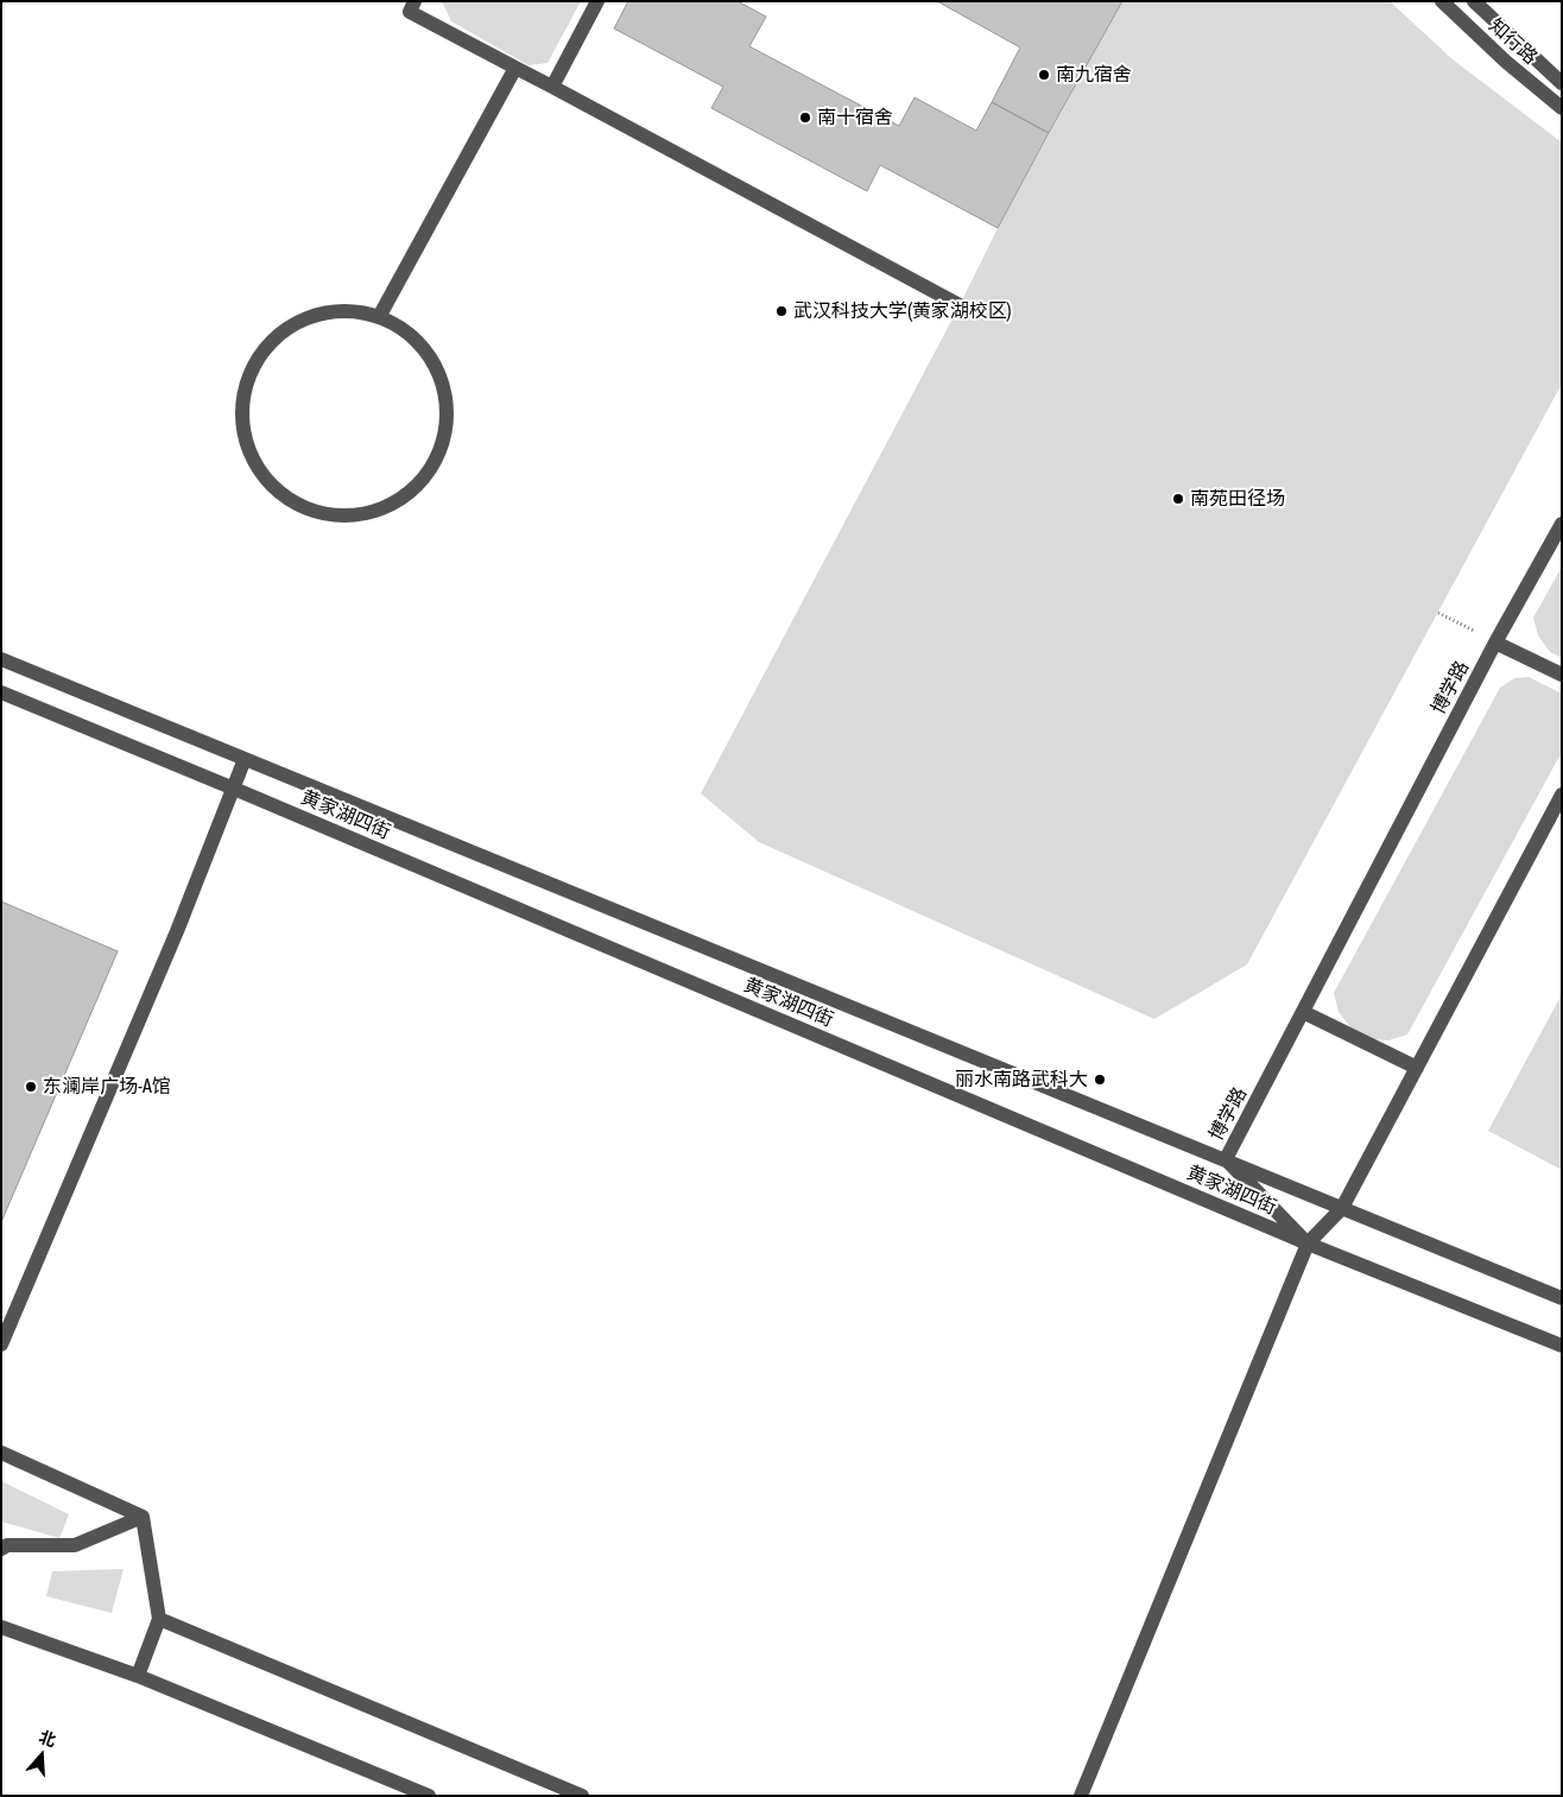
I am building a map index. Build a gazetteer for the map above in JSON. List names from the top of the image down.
{
  "streets": {
    "street": ["知行路", "博学路", "黄家湖四街"]
  },
  "crossings": [
    ["博学路", "黄家湖四街"]
  ],
  "places": [
    "南九宿舍",
    "南十宿舍",
    "武汉科技大学(黄家湖校区)",
    "南苑田径场",
    "丽水南路武科大",
    "东澜岸广场-A馆"
  ],
  "north": "top"
}
